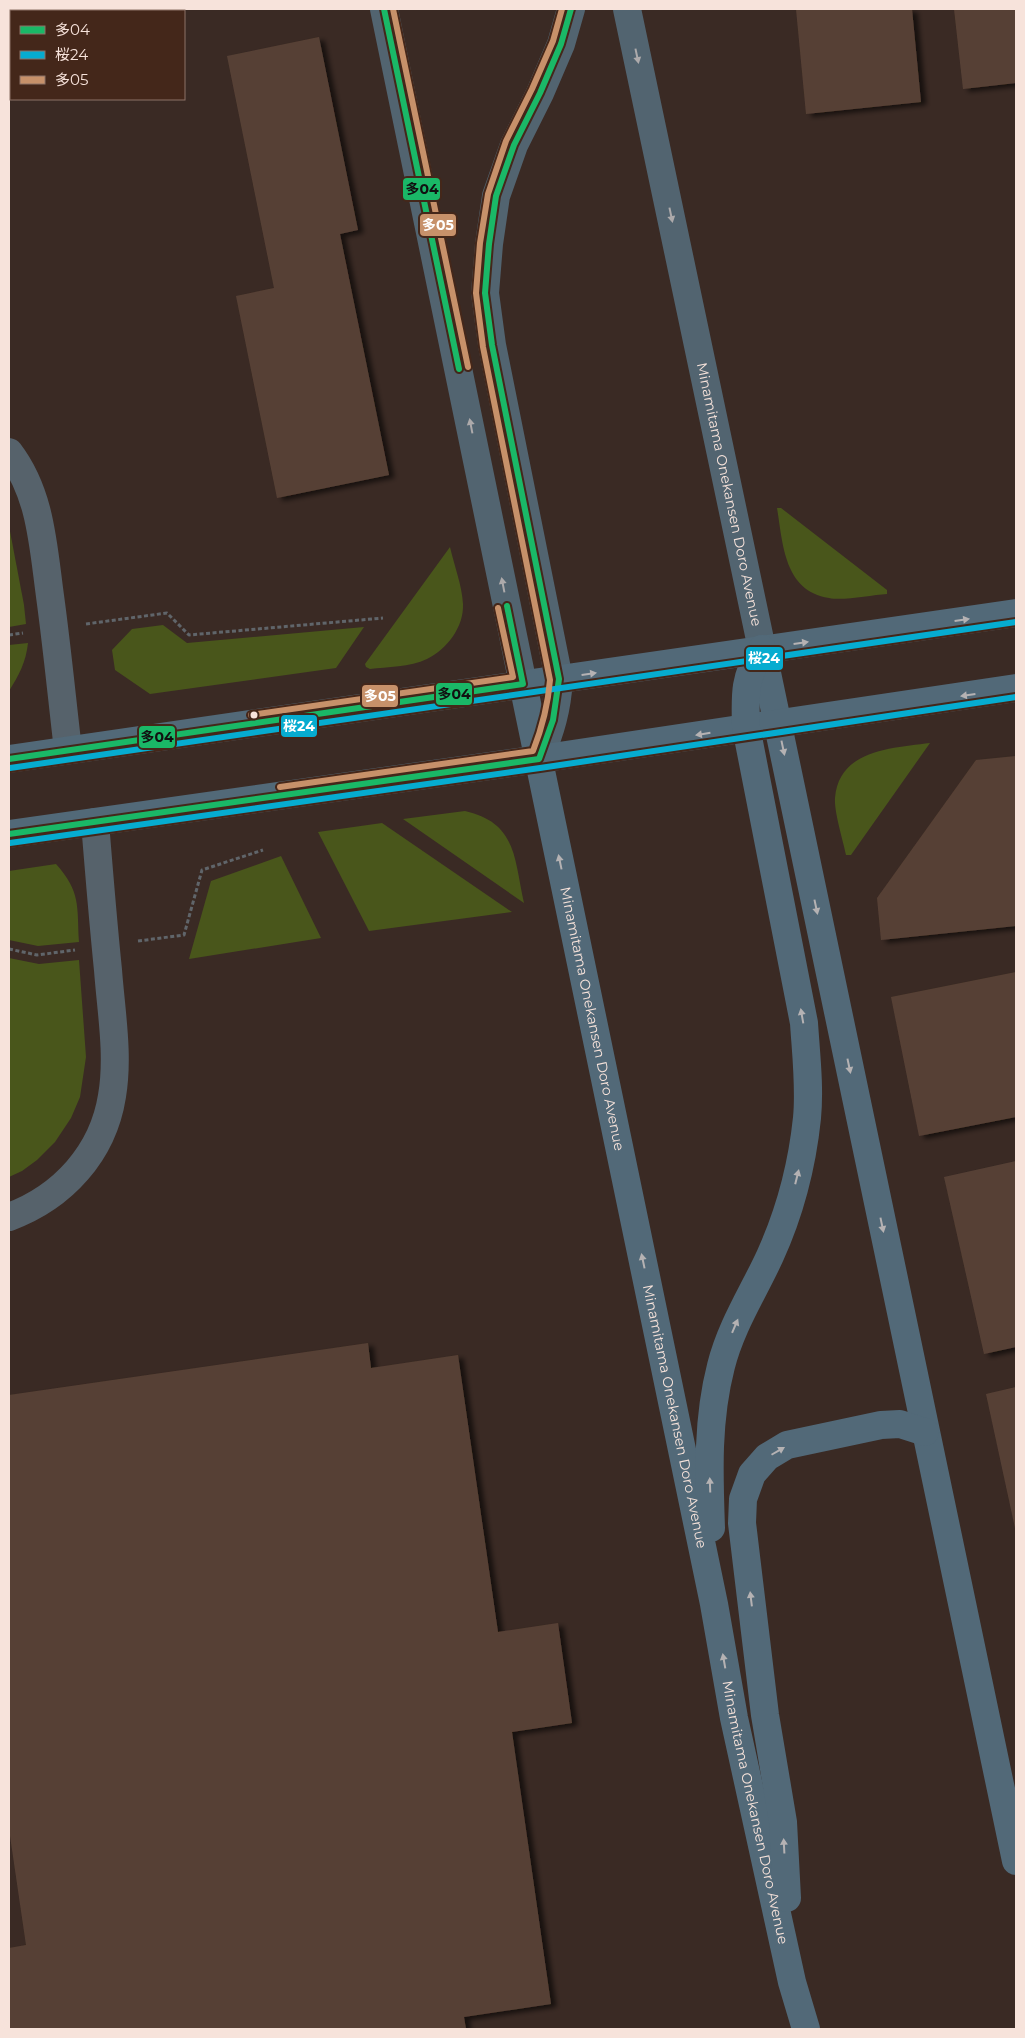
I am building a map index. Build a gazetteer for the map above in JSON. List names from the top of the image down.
{
  "streets": {
    "main road": ["Minamitama Onekansen Doro Avenue"]
  },
  "lines": ["transit line 多04", "transit line 多05", "transit line 桜24"],
  "legend": ["多04", "桜24", "多05"]
}
